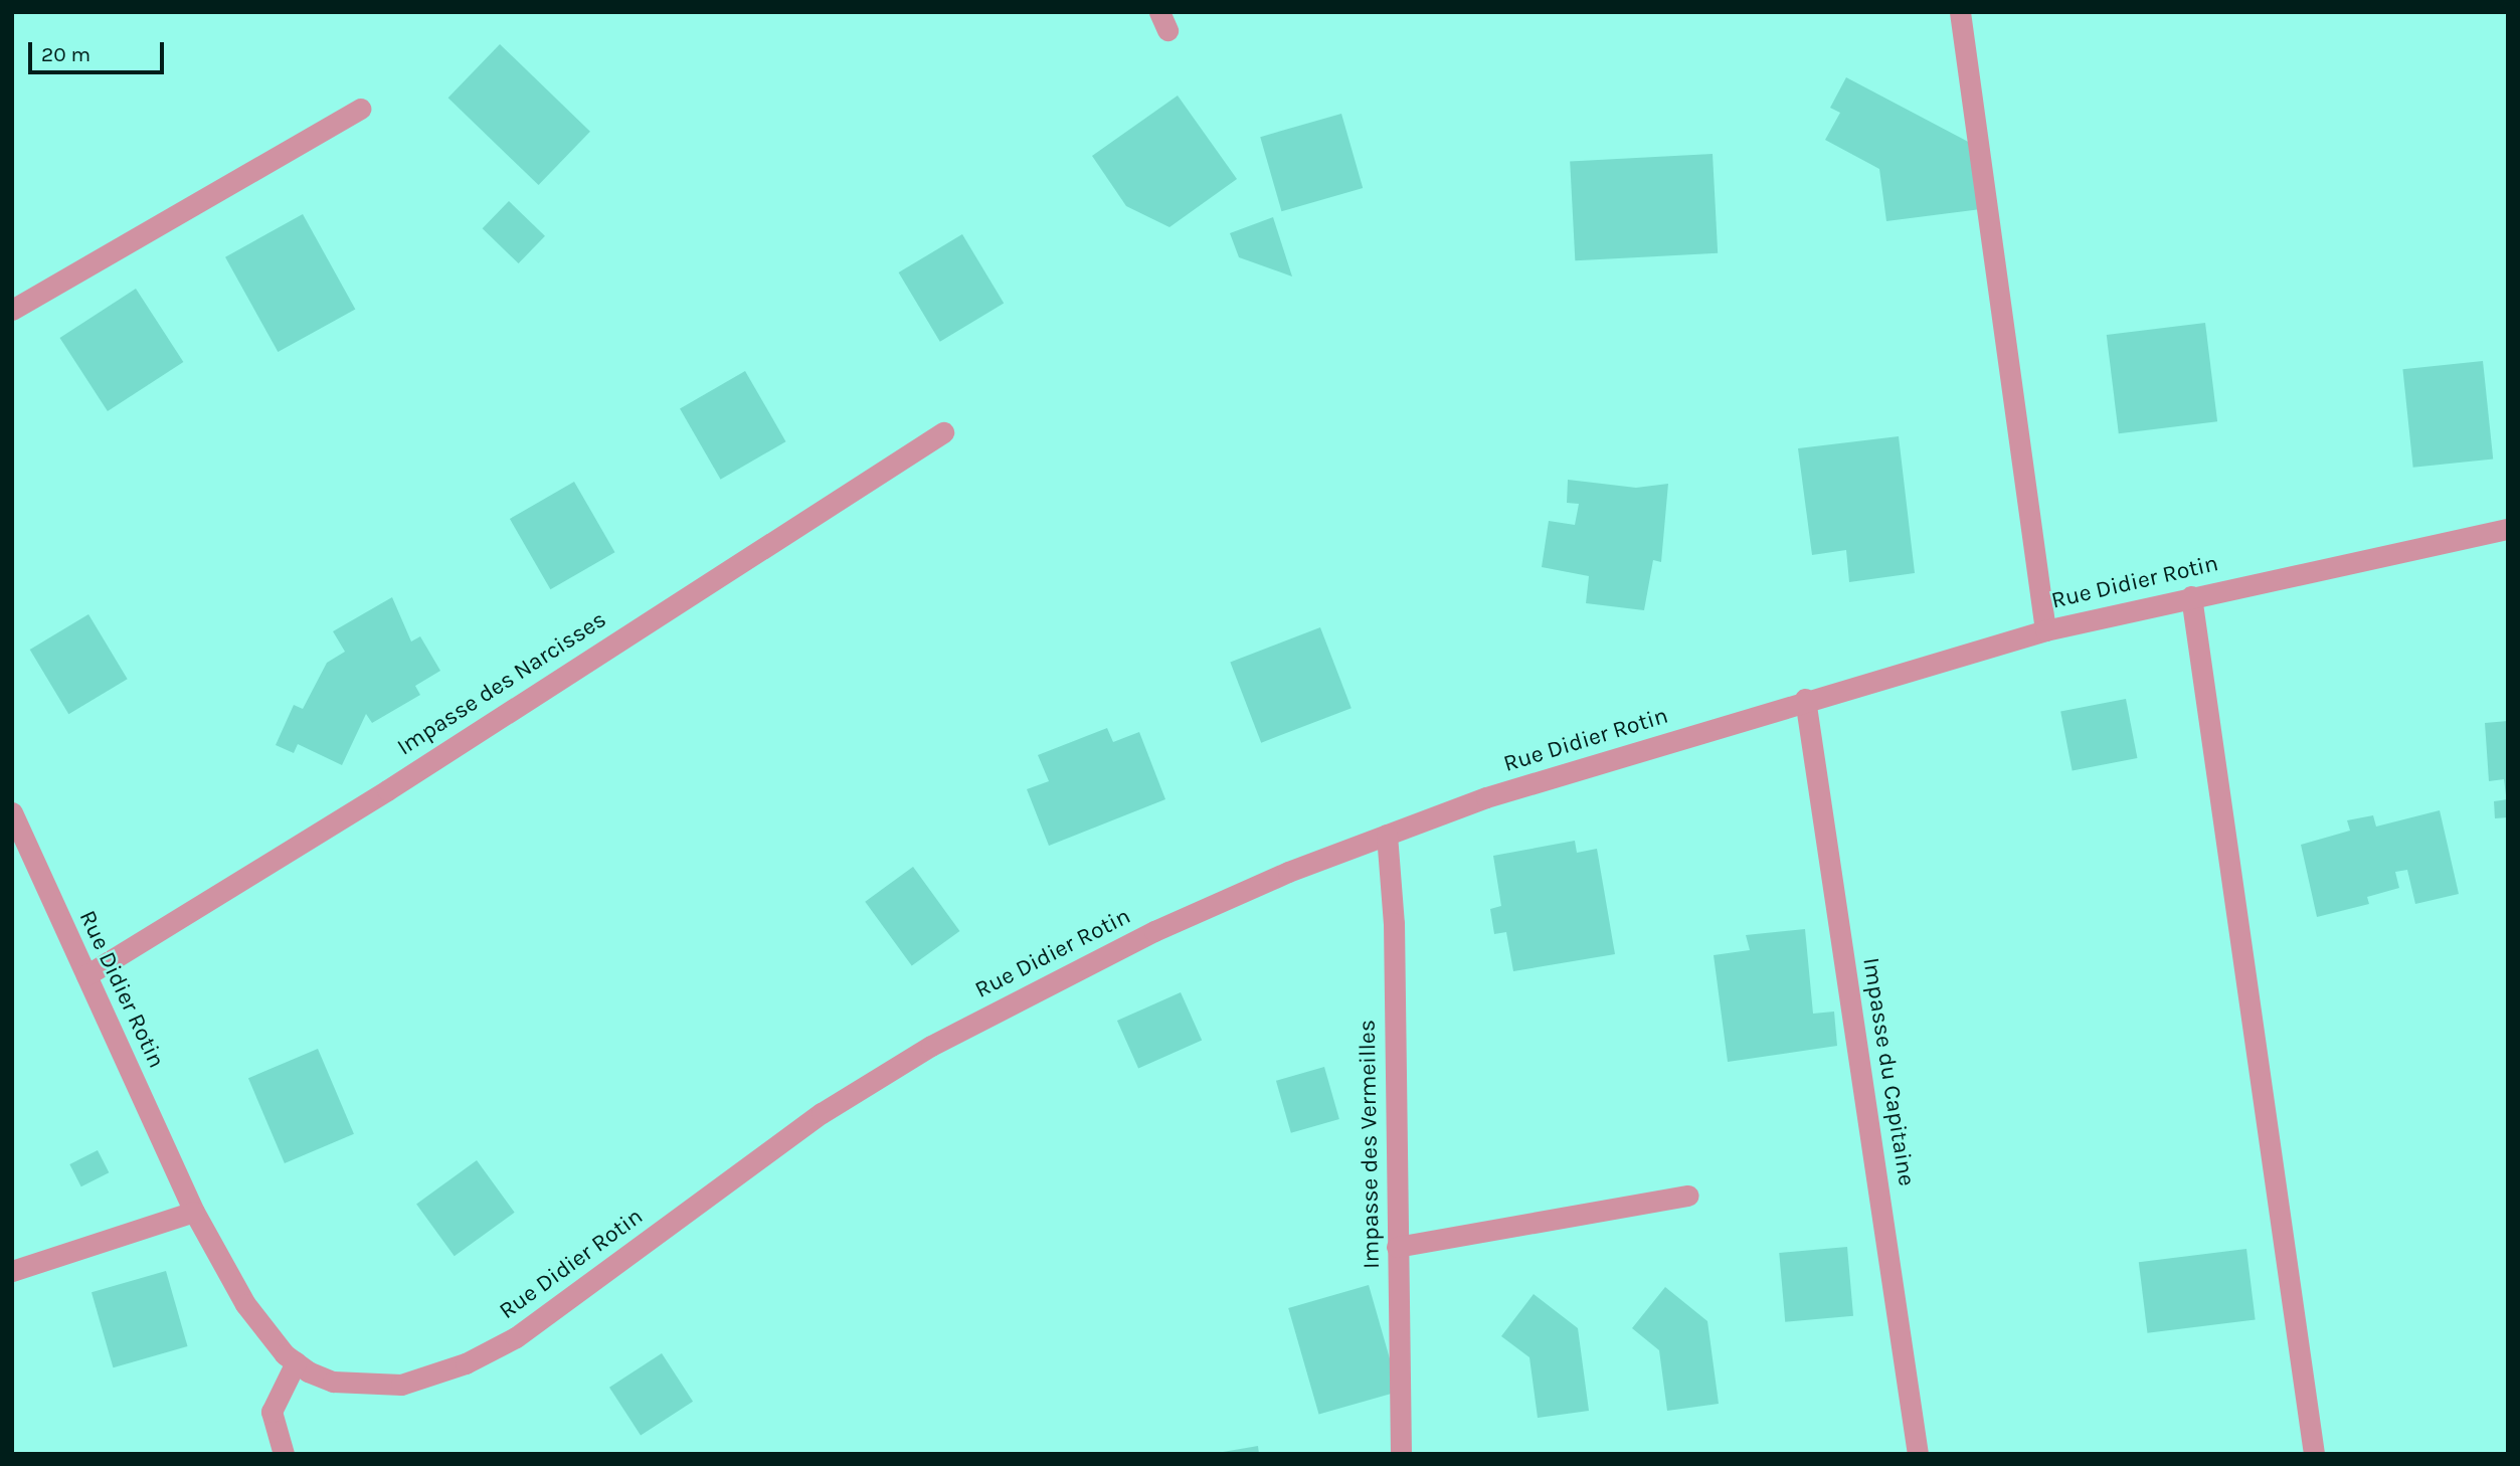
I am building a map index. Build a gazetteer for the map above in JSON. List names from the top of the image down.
{
  "streets": {
    "street": [
      "Rue Didier Rotin",
      "Impasse des Narcisses",
      "Impasse du Capitaine",
      "Impasse des Vermeilles"
    ]
  },
  "crossings": [
    ["Rue Didier Rotin", "Impasse des Narcisses"],
    ["Rue Didier Rotin", "Impasse du Capitaine"],
    ["Rue Didier Rotin", "Impasse des Vermeilles"]
  ],
  "scale_bar": "20 m"
}
